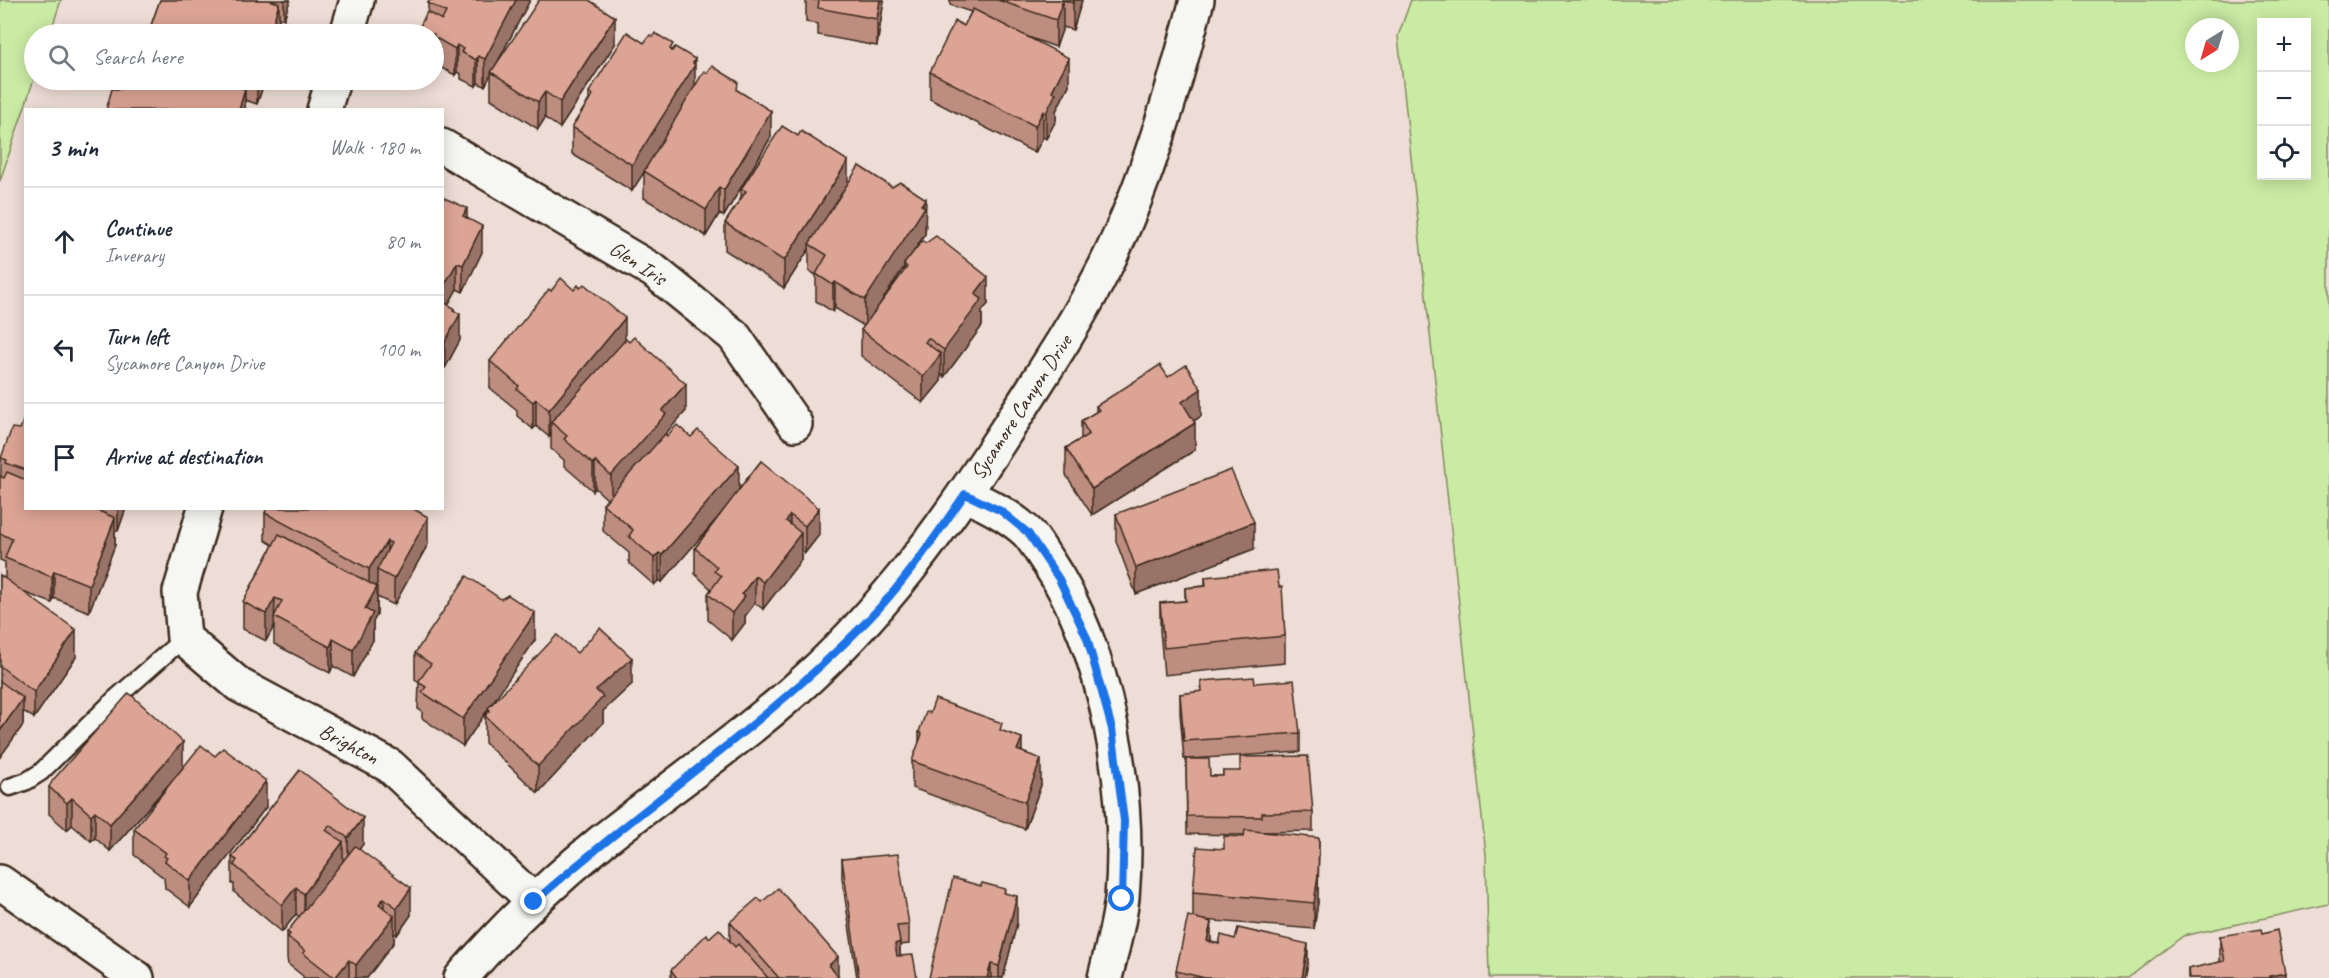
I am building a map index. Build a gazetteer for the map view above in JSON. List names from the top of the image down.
{
  "streets": {
    "street": ["Glen Iris", "Sycamore Canyon Drive", "Brighton"]
  },
  "crossings": [
    ["Sycamore Canyon Drive", "Brighton"]
  ],
  "north": "bottom left",
  "page": {
    "map_buttons": ["+", "−"],
    "search": "Search here",
    "heading": ["3 min", "Walk · 180 m"],
    "list": [
      ["Continue", "Inverary", "80 m"],
      ["Turn left", "Sycamore Canyon Drive", "100 m"],
      "Arrive at destination"
    ]
  }
}
